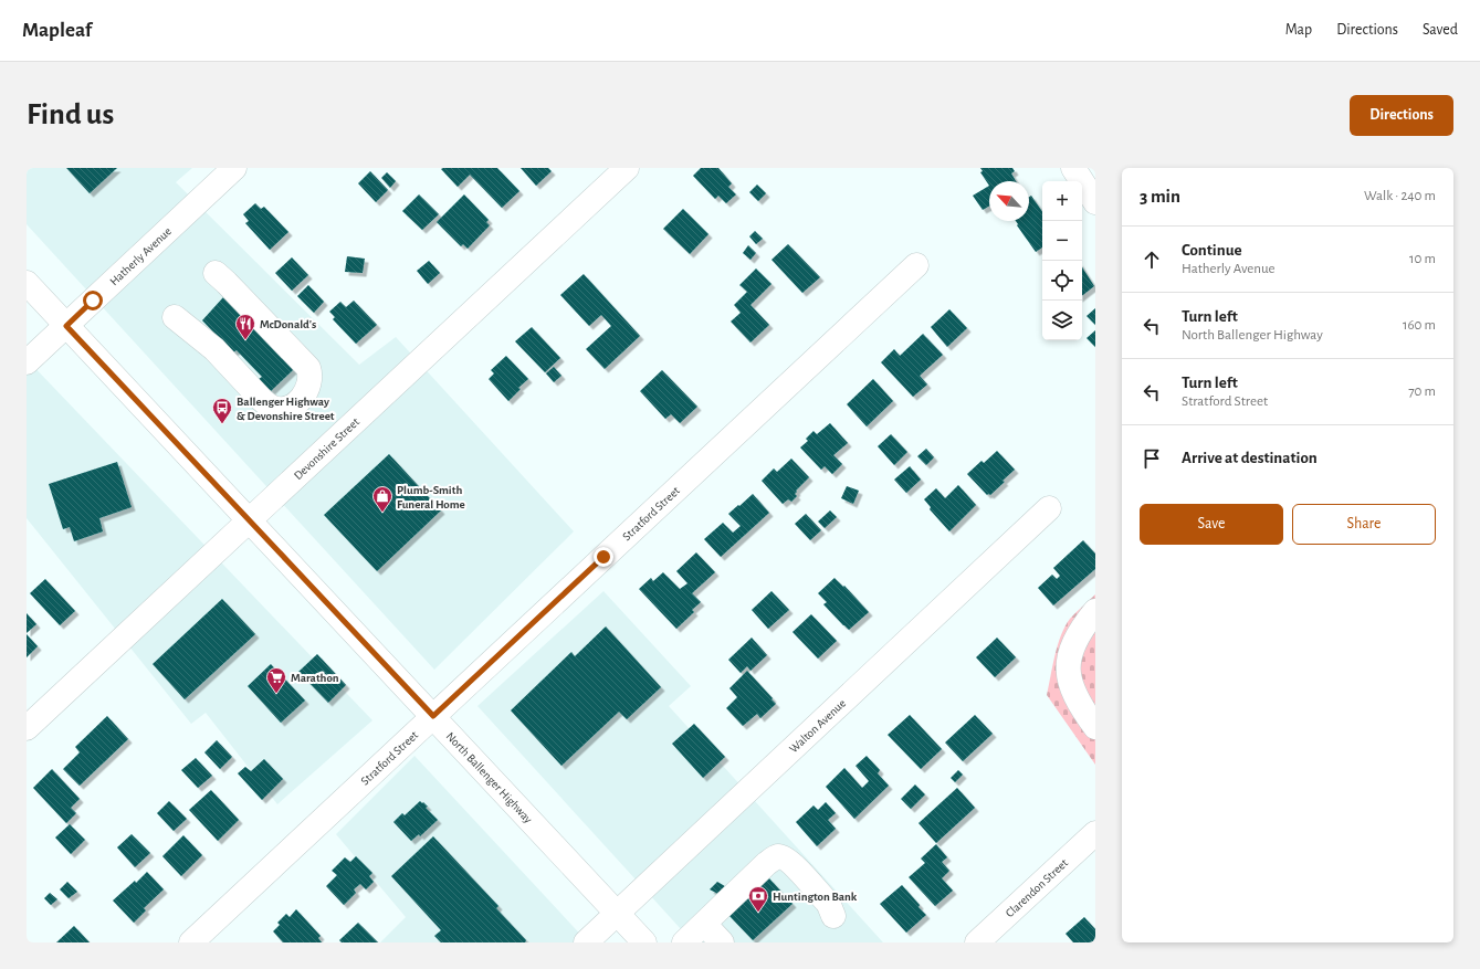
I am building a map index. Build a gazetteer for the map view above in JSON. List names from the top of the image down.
{
  "streets": {
    "street": [
      "Hatherly Avenue",
      "Devonshire Street",
      "Stratford Street",
      "Walton Avenue",
      "North Ballenger Highway",
      "Clarendon Street"
    ]
  },
  "crossings": [
    ["Hatherly Avenue", "North Ballenger Highway"],
    ["Devonshire Street", "North Ballenger Highway"],
    ["Stratford Street", "North Ballenger Highway"],
    ["Walton Avenue", "North Ballenger Highway"]
  ],
  "places": {
    "restaurant": ["McDonald's"],
    "bus stop": ["Ballenger Highway & Devonshire Street"],
    "shop": ["Plumb-Smith Funeral Home"],
    "supermarket": ["Marathon"],
    "bank": ["Huntington Bank"]
  },
  "north": "top left",
  "page": {
    "header": "Mapleaf",
    "nav": ["Map", "Directions", "Saved"],
    "buttons": [
      "Directions",
      ["Save", "Share"]
    ],
    "title": "Find us",
    "heading": ["3 min", "Walk · 240 m"],
    "map_buttons": ["+", "−"],
    "list": [
      ["Continue", "Hatherly Avenue", "10 m"],
      ["Turn left", "North Ballenger Highway", "160 m"],
      ["Turn left", "Stratford Street", "70 m"],
      "Arrive at destination"
    ]
  }
}
